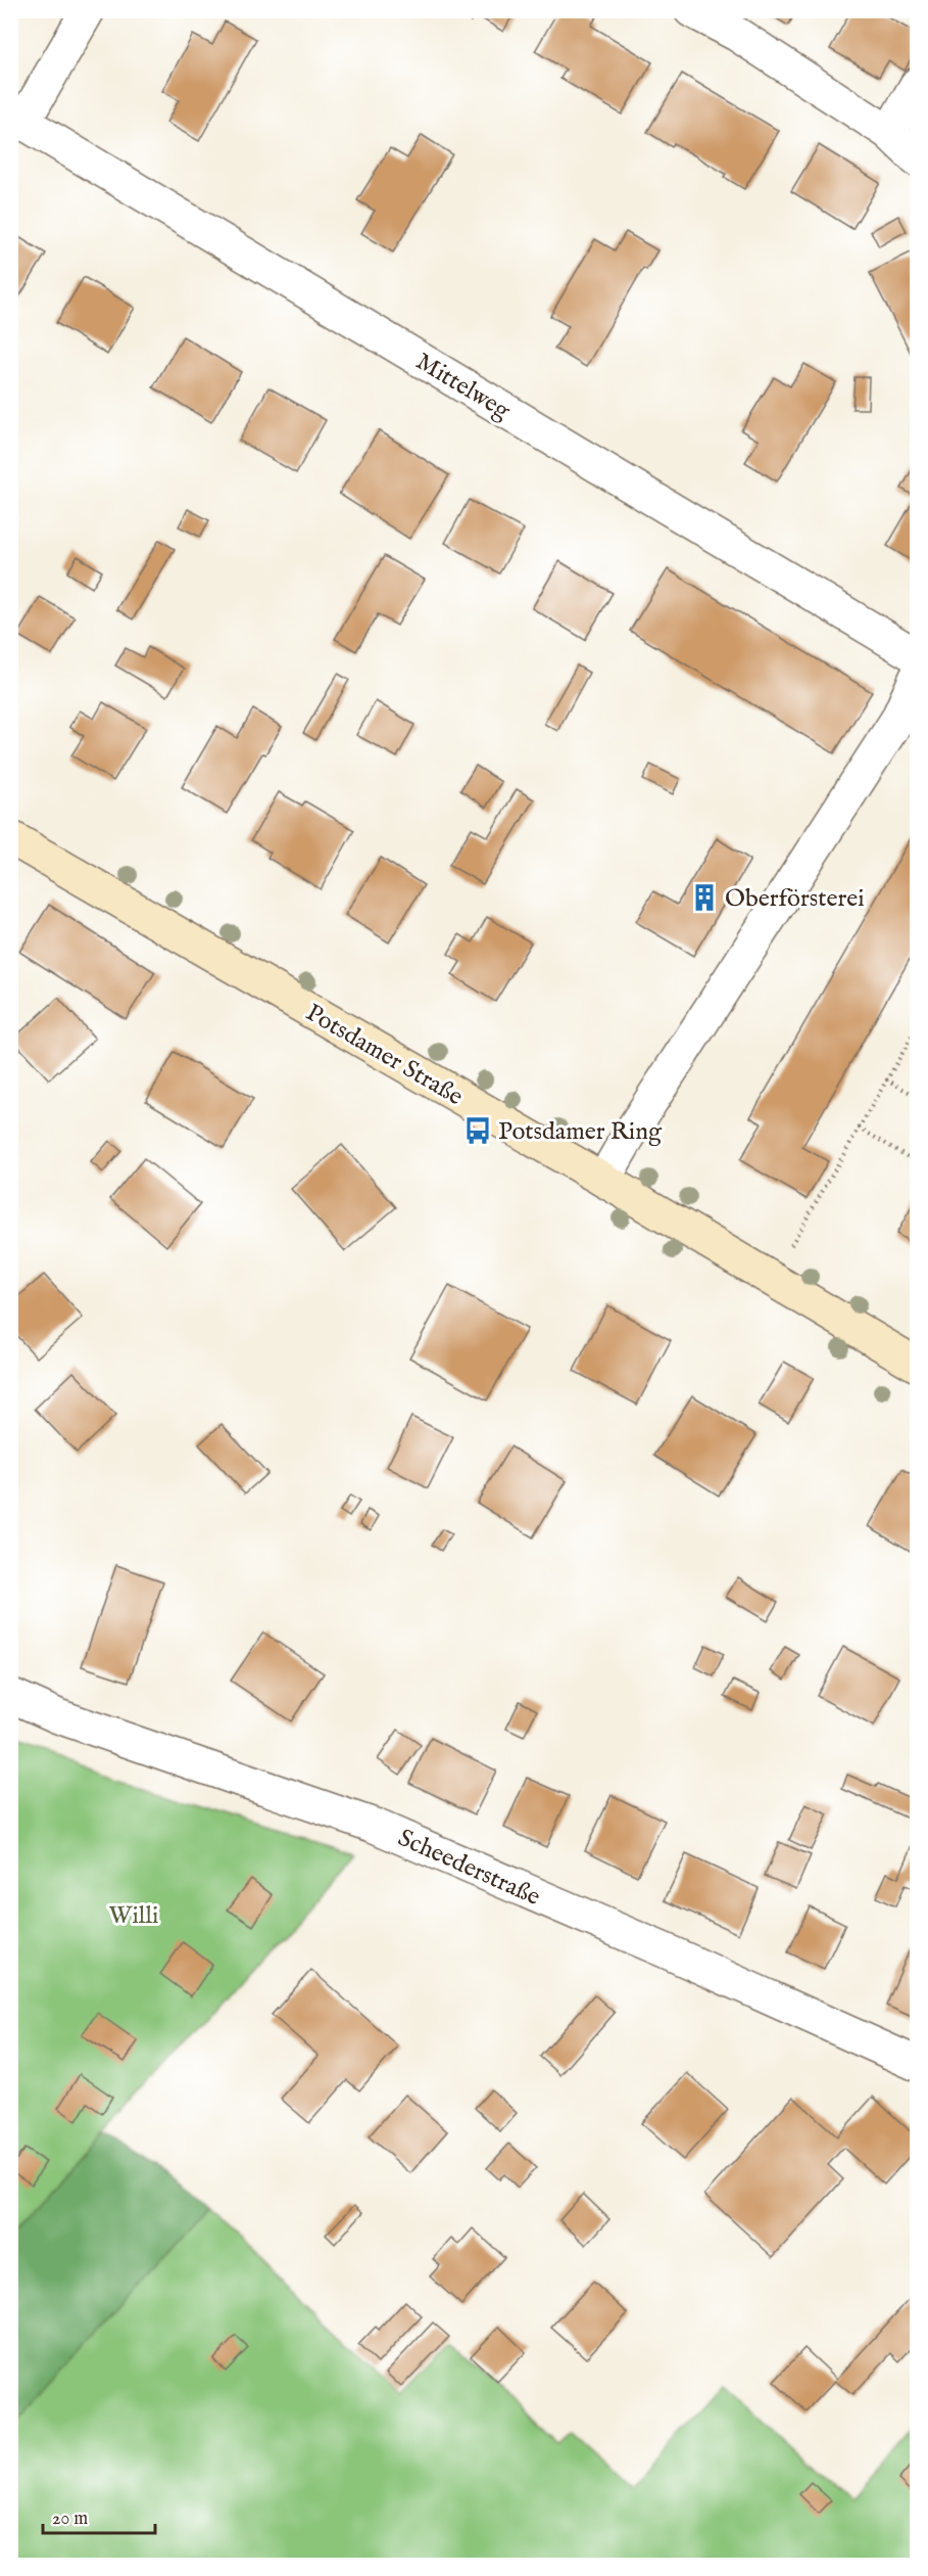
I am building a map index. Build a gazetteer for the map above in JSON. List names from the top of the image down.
{
  "streets": {
    "main road": ["Potsdamer Straße"],
    "street": ["Mittelweg", "Scheederstraße"]
  },
  "parks": ["Willi"],
  "places": {
    "building": ["Oberförsterei"],
    "bus stop": ["Potsdamer Ring"]
  },
  "scale_bar": "20 m"
}
